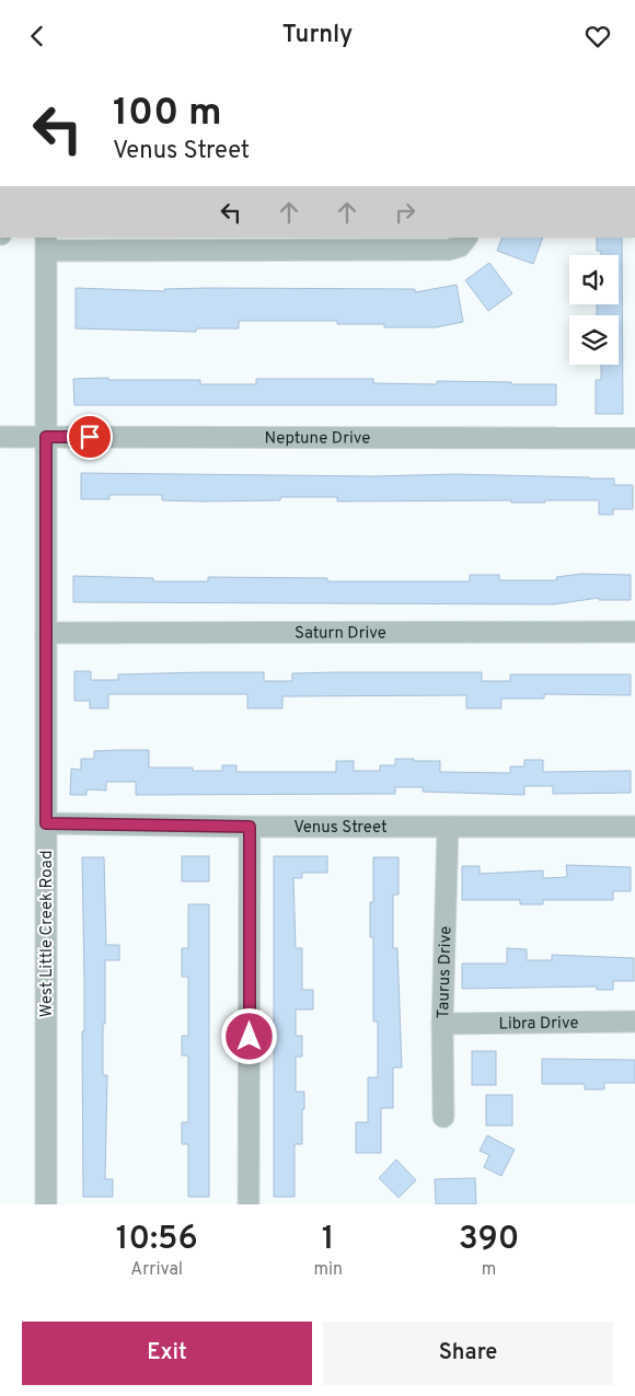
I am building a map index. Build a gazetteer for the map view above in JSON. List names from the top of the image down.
{
  "streets": {
    "street": [
      "Neptune Drive",
      "Saturn Drive",
      "Venus Street",
      "West Little Creek Road",
      "Taurus Drive",
      "Libra Drive"
    ]
  },
  "crossings": [
    ["Neptune Drive", "West Little Creek Road"],
    ["Saturn Drive", "West Little Creek Road"],
    ["Venus Street", "West Little Creek Road"],
    ["Venus Street", "Taurus Drive"],
    ["Taurus Drive", "Libra Drive"]
  ],
  "page": {
    "header": "Turnly",
    "turn": ["100 m", "Venus Street"],
    "eta": [
      "10:56",
      "Arrival",
      "1",
      "min",
      "390",
      "m"
    ],
    "buttons": ["Exit", "Share"]
  }
}
